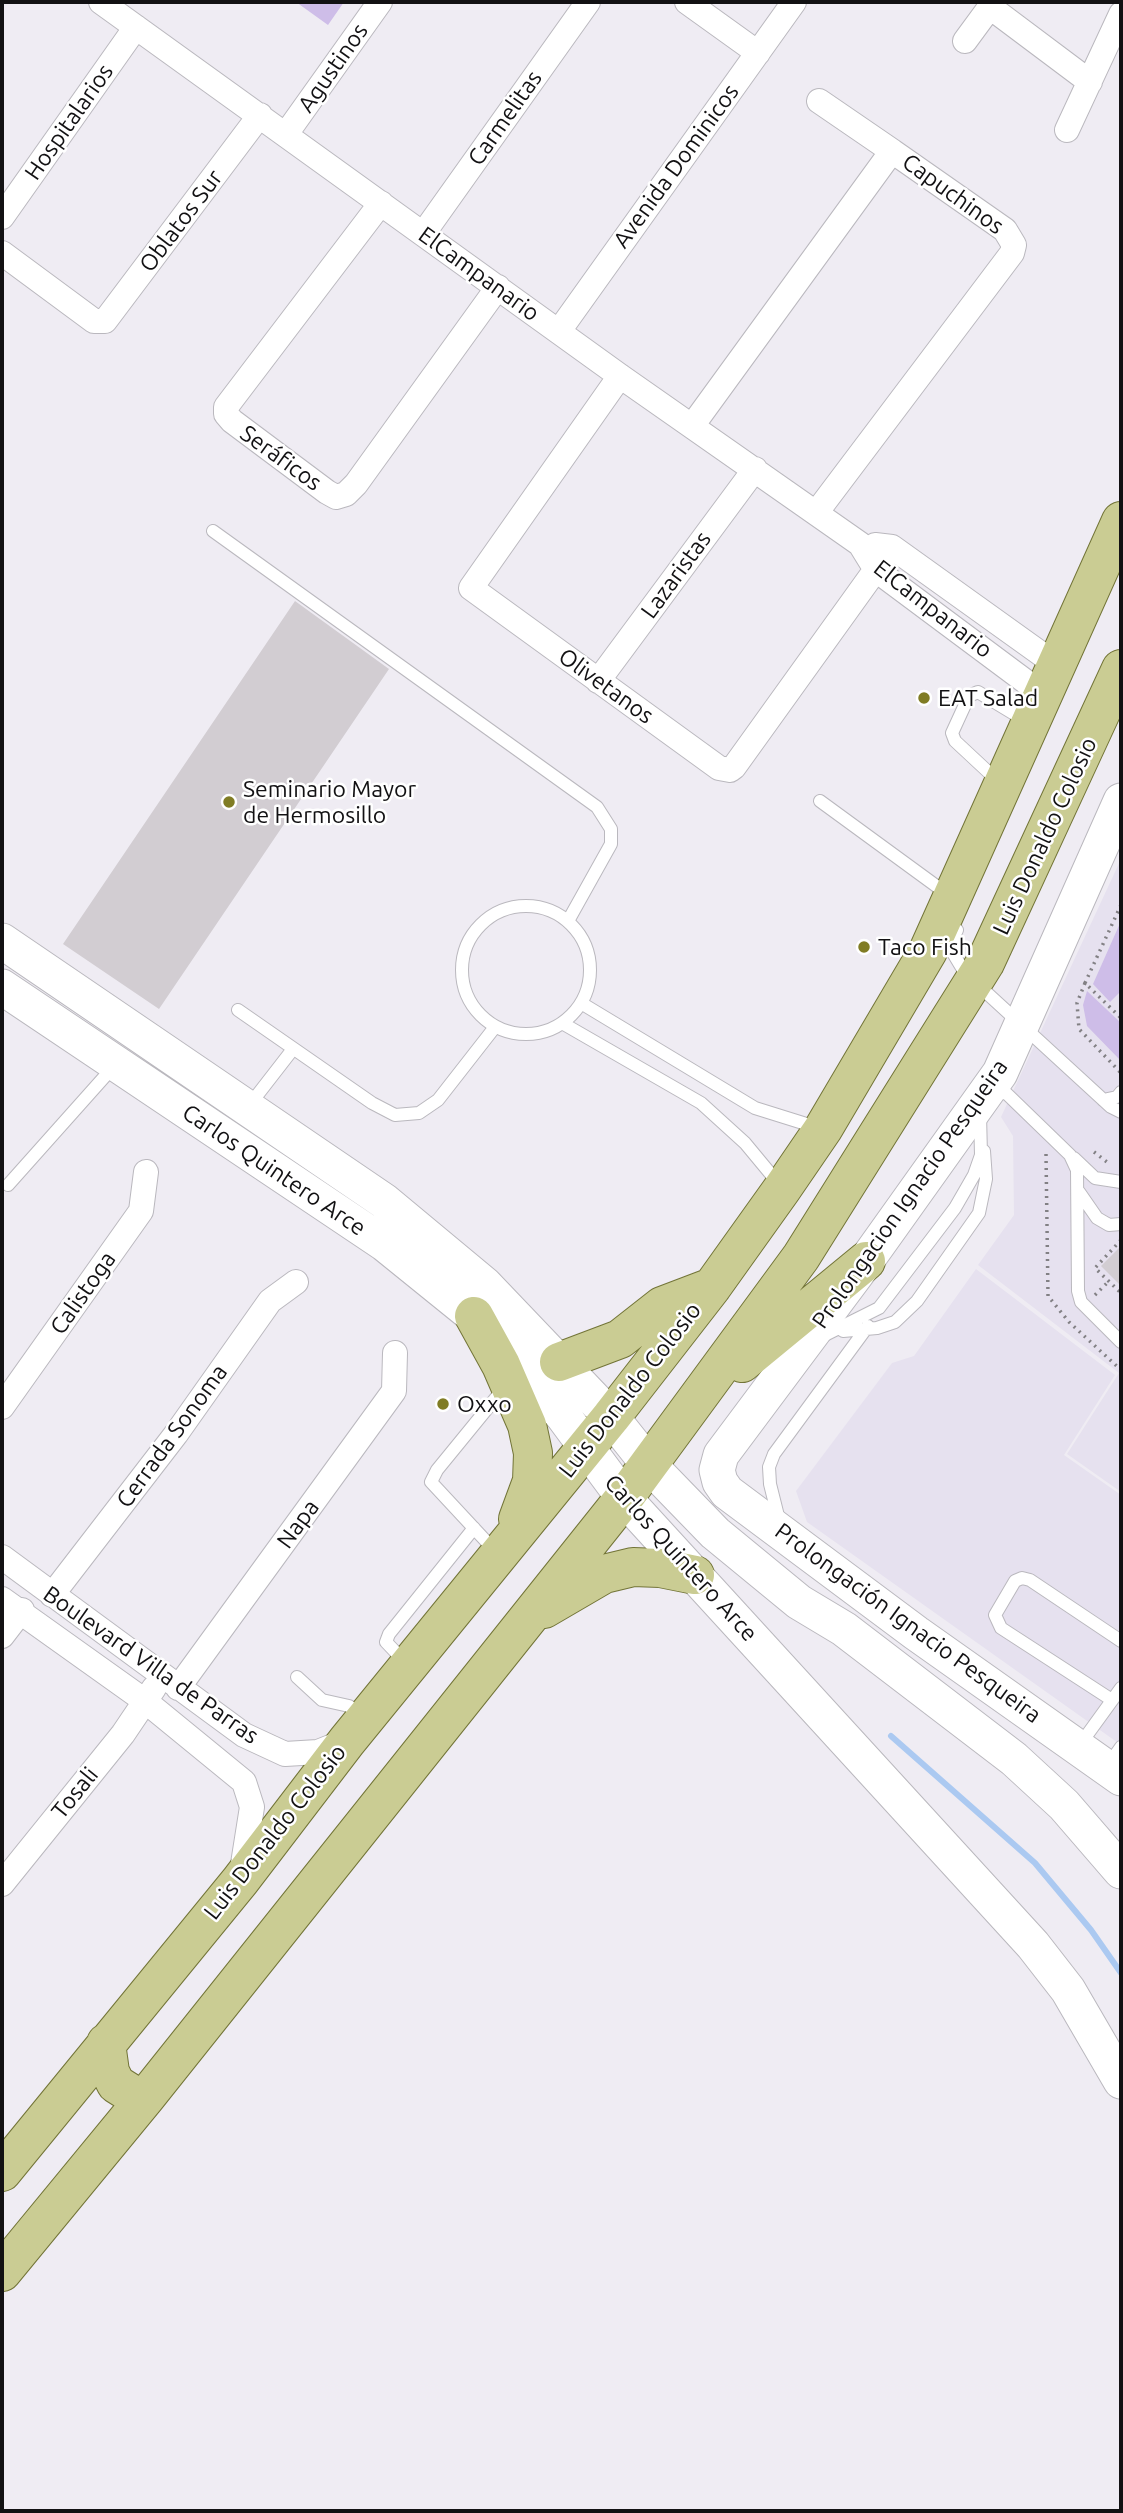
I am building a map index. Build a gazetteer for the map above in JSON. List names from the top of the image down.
{
  "streets": {
    "main road": [
      "Luis Donaldo Colosio",
      "Carlos Quintero Arce",
      "Prolongacion Ignacio Pesqueira",
      "Prolongación Ignacio Pesqueira"
    ],
    "street": [
      "Agustinos",
      "Carmelitas",
      "Hospitalarios",
      "Avenida Dominicos",
      "Capuchinos",
      "Oblatos Sur",
      "ElCampanario",
      "Seráficos",
      "Lazaristas",
      "Olivetanos",
      "Calistoga",
      "Cerrada Sonoma",
      "Napa",
      "Boulevard Villa de Parras",
      "Tosali"
    ]
  },
  "crossings": [
    ["Agustinos", "ElCampanario"],
    ["Carmelitas", "ElCampanario"],
    ["Hospitalarios", "ElCampanario"],
    ["Avenida Dominicos", "ElCampanario"],
    ["Capuchinos", "ElCampanario"],
    ["Oblatos Sur", "ElCampanario"],
    ["ElCampanario", "Seráficos"],
    ["ElCampanario", "Lazaristas"],
    ["ElCampanario", "Olivetanos"],
    ["ElCampanario", "Luis Donaldo Colosio"],
    ["Lazaristas", "Olivetanos"],
    ["Luis Donaldo Colosio", "Carlos Quintero Arce"],
    ["Luis Donaldo Colosio", "Boulevard Villa de Parras"],
    ["Prolongacion Ignacio Pesqueira", "Prolongación Ignacio Pesqueira"],
    ["Cerrada Sonoma", "Boulevard Villa de Parras"],
    ["Napa", "Boulevard Villa de Parras"],
    ["Napa", "Tosali"],
    ["Boulevard Villa de Parras", "Tosali"]
  ],
  "places": [
    "EAT Salad",
    "Seminario Mayor de Hermosillo",
    "Taco Fish",
    "Oxxo"
  ]
}
